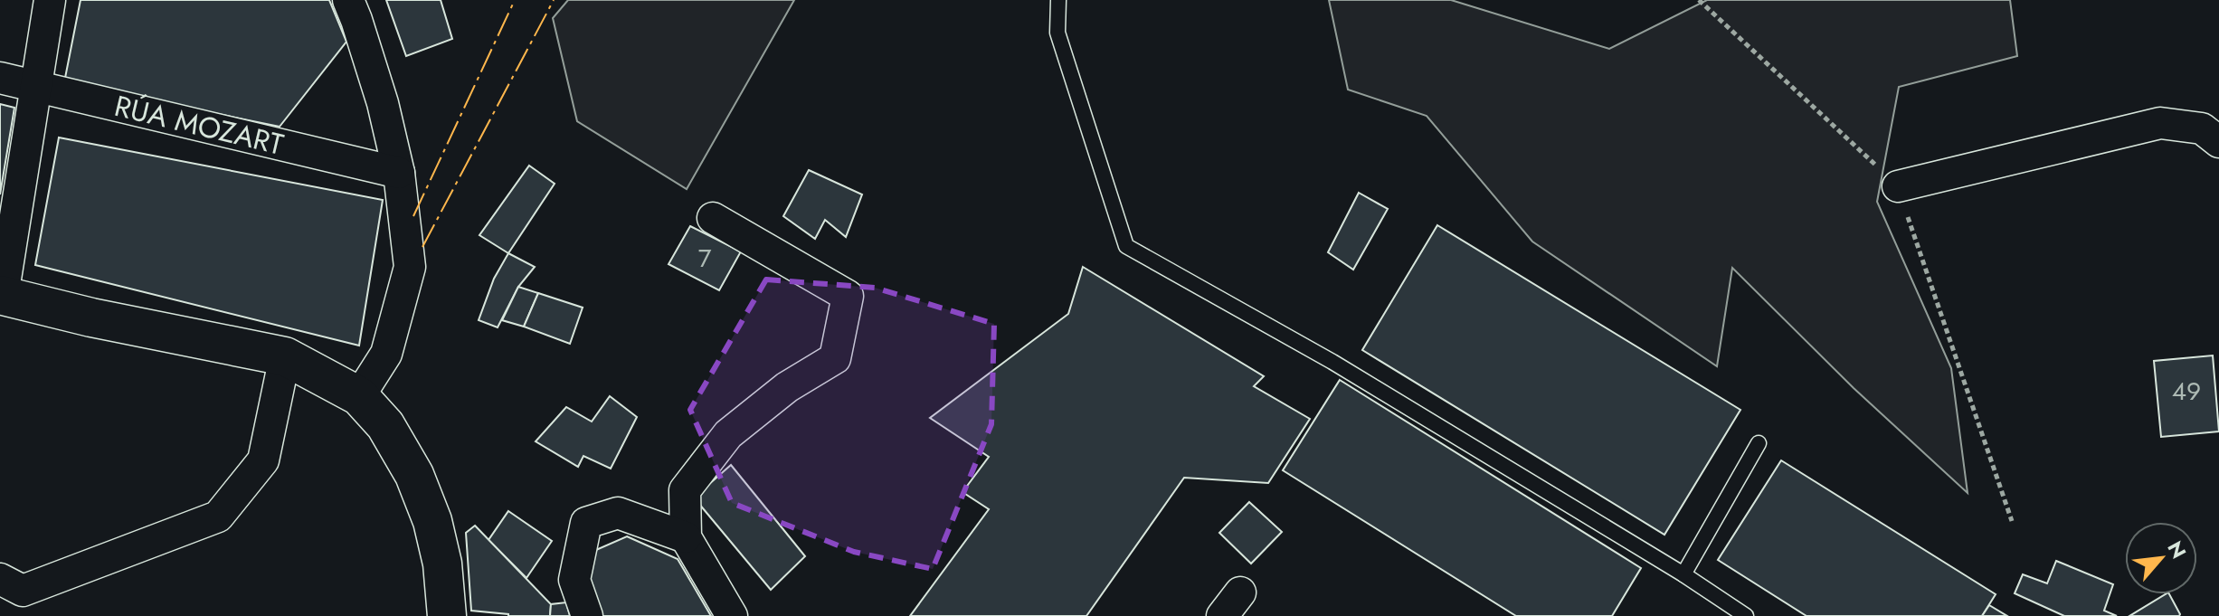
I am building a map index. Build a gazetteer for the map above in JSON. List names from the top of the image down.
{
  "streets": {
    "street": ["RÚA MOZART"]
  },
  "house_numbers": ["7", "49"],
  "north": "top right"
}
